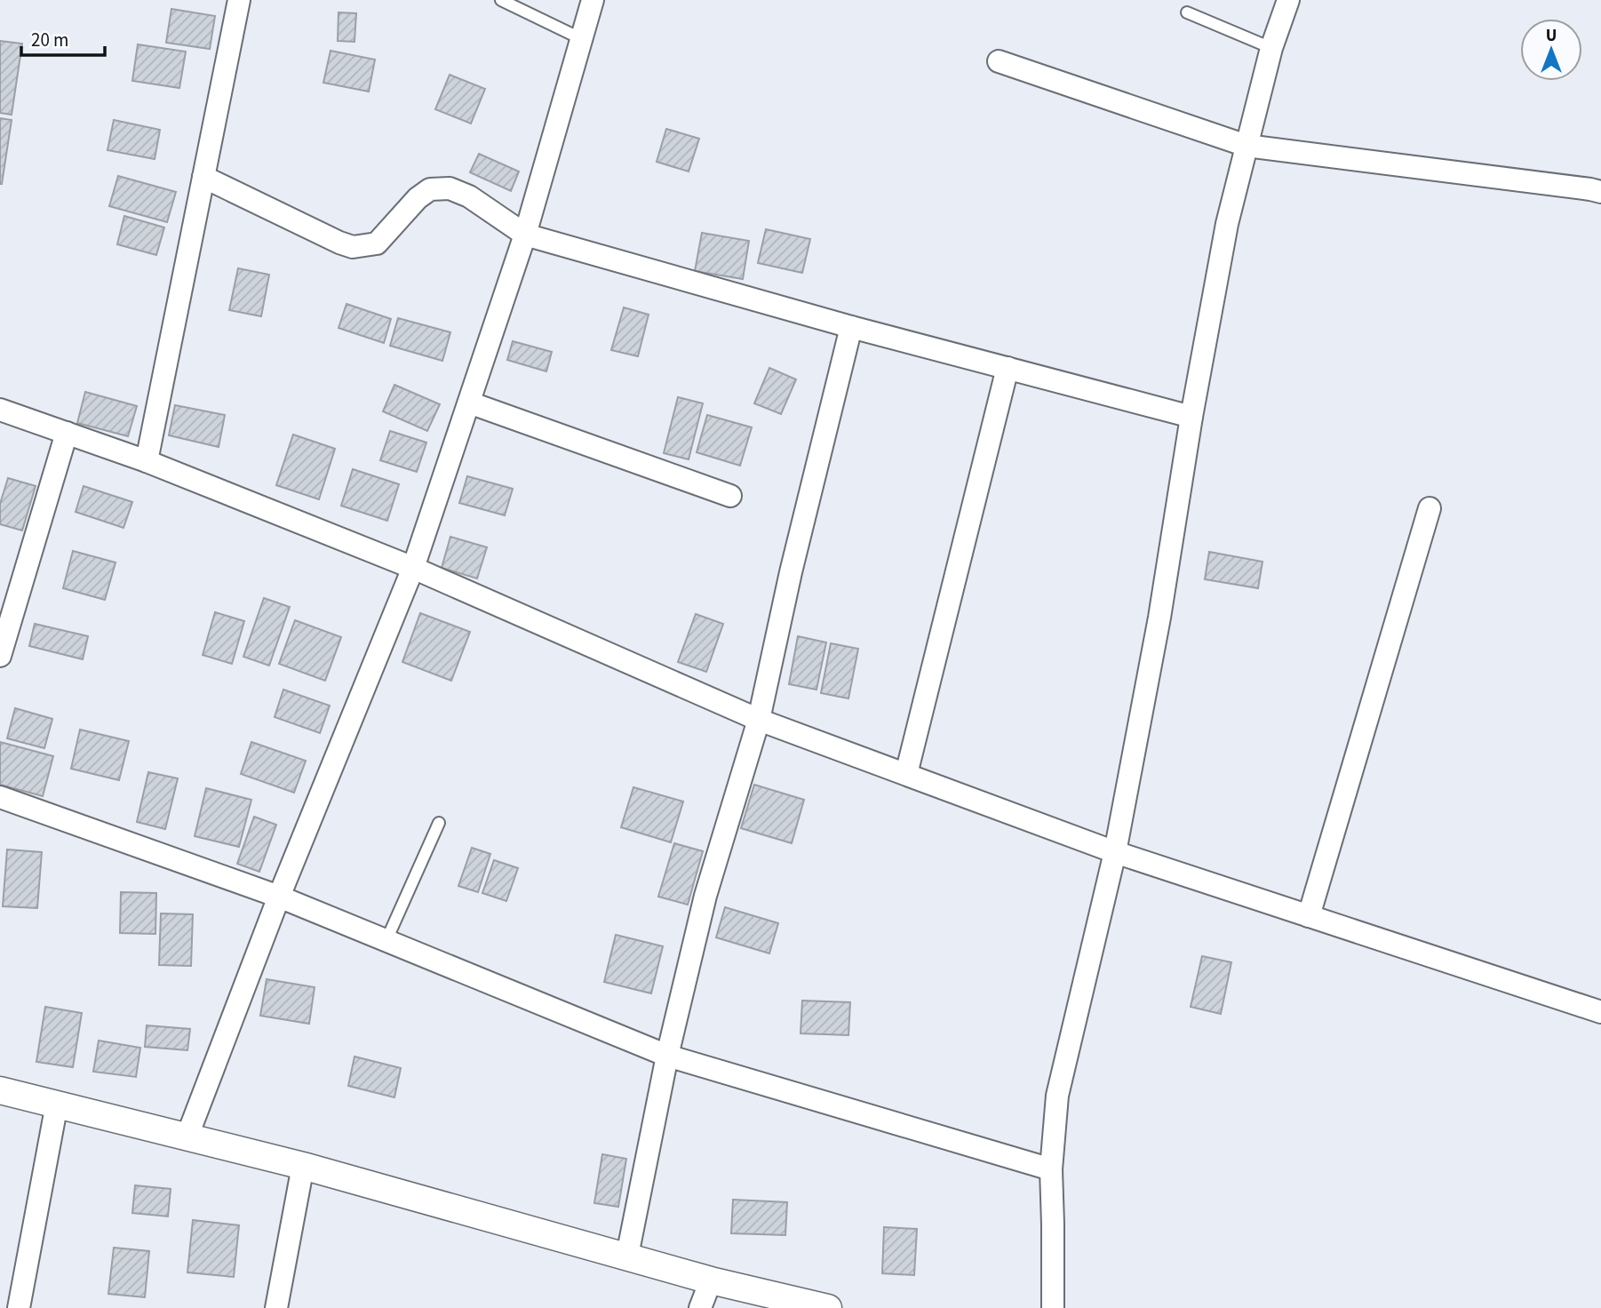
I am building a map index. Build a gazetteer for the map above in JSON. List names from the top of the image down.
{
  "scale_bar": "20 m",
  "north": "top"
}
